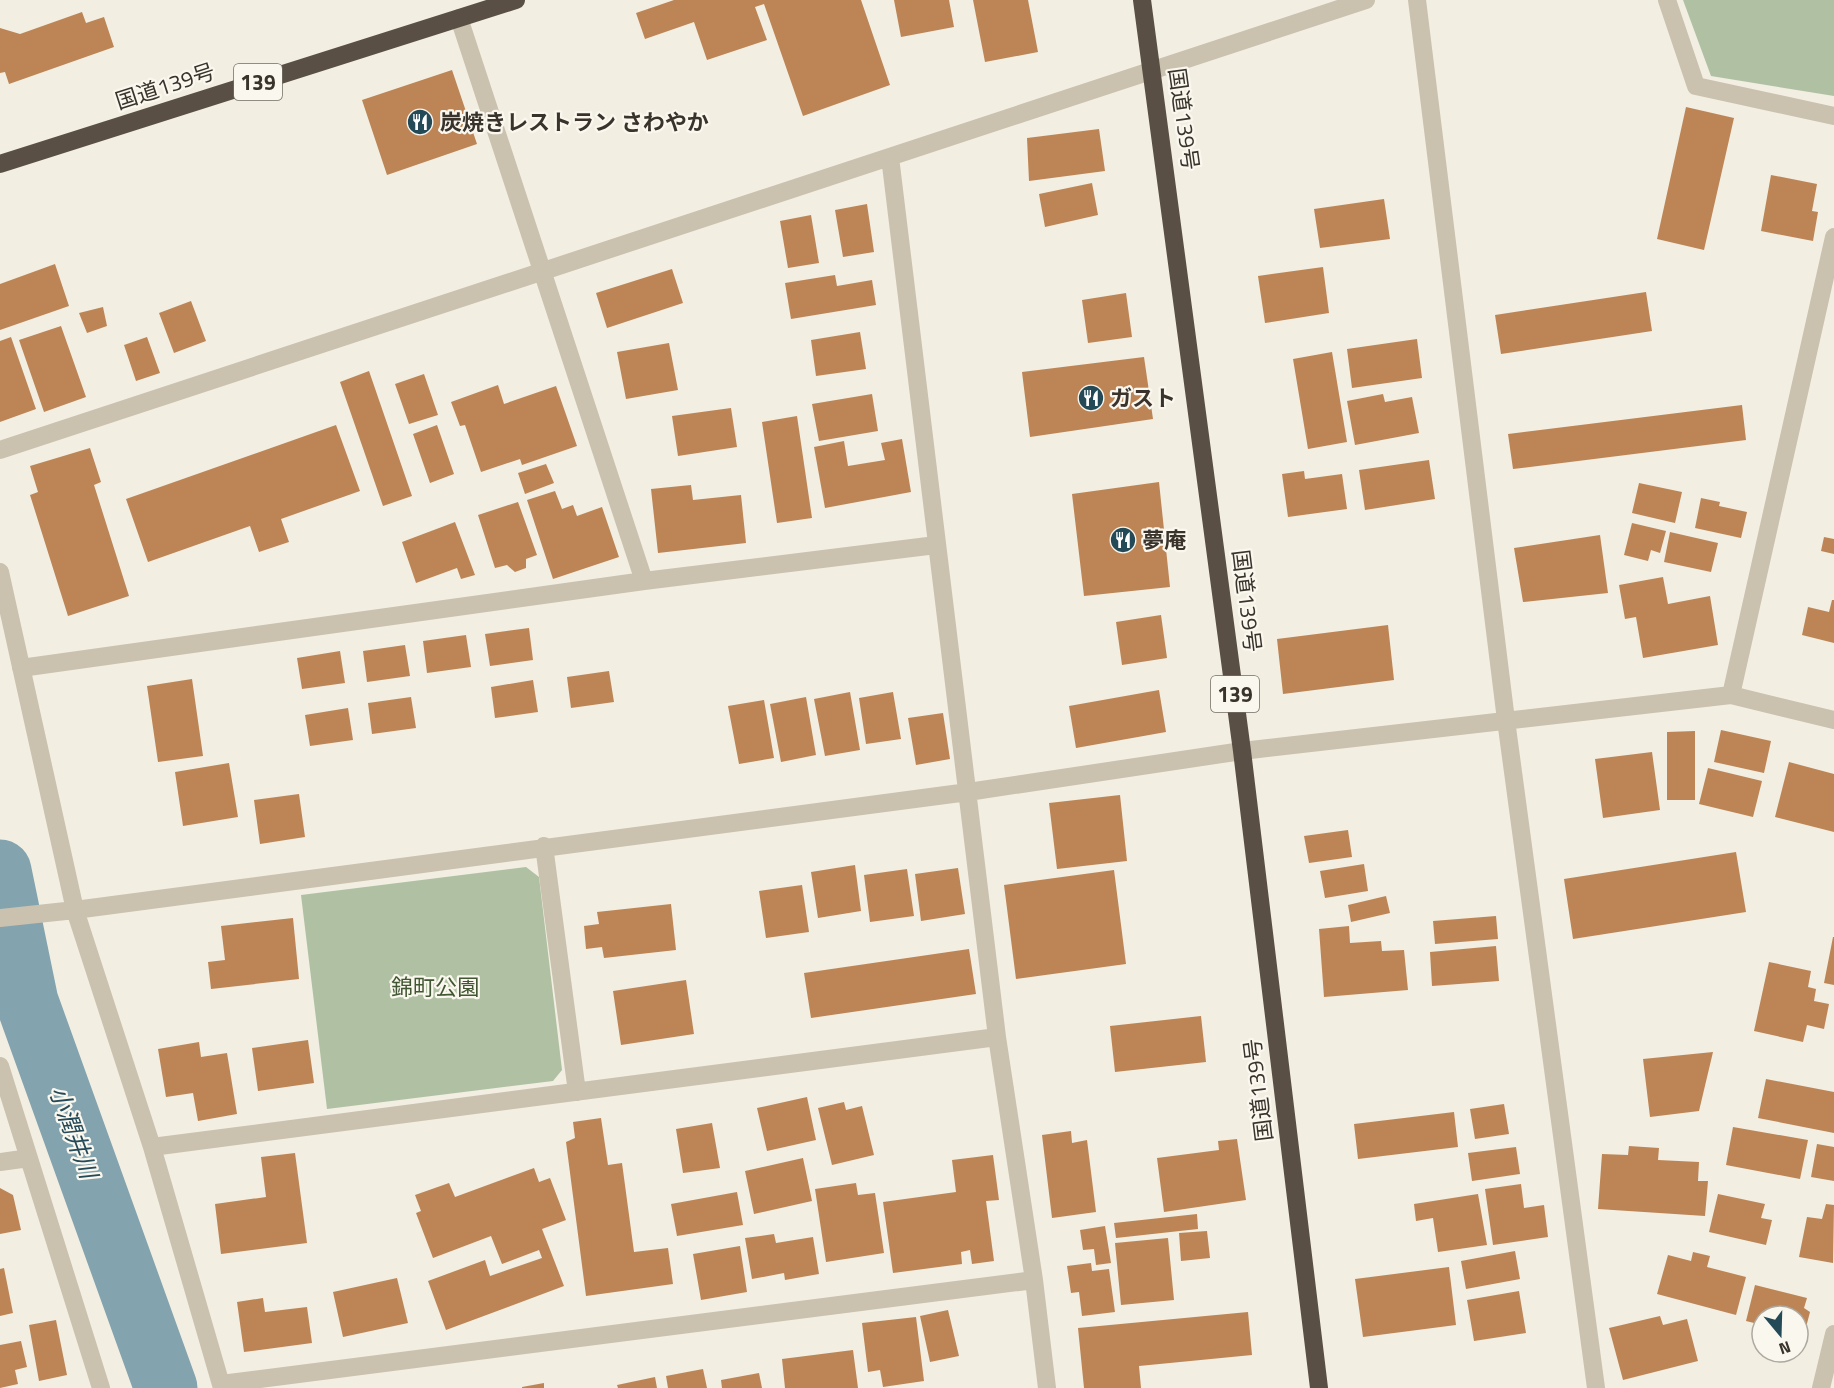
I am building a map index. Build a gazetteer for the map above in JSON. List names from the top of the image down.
{
  "streets": {
    "highway": ["139", "国道139号"]
  },
  "water": ["小潤井川"],
  "parks": ["錦町公園"],
  "places": {
    "restaurant": ["炭焼きレストラン さわやか", "ガスト", "夢庵"]
  },
  "north": "bottom"
}
